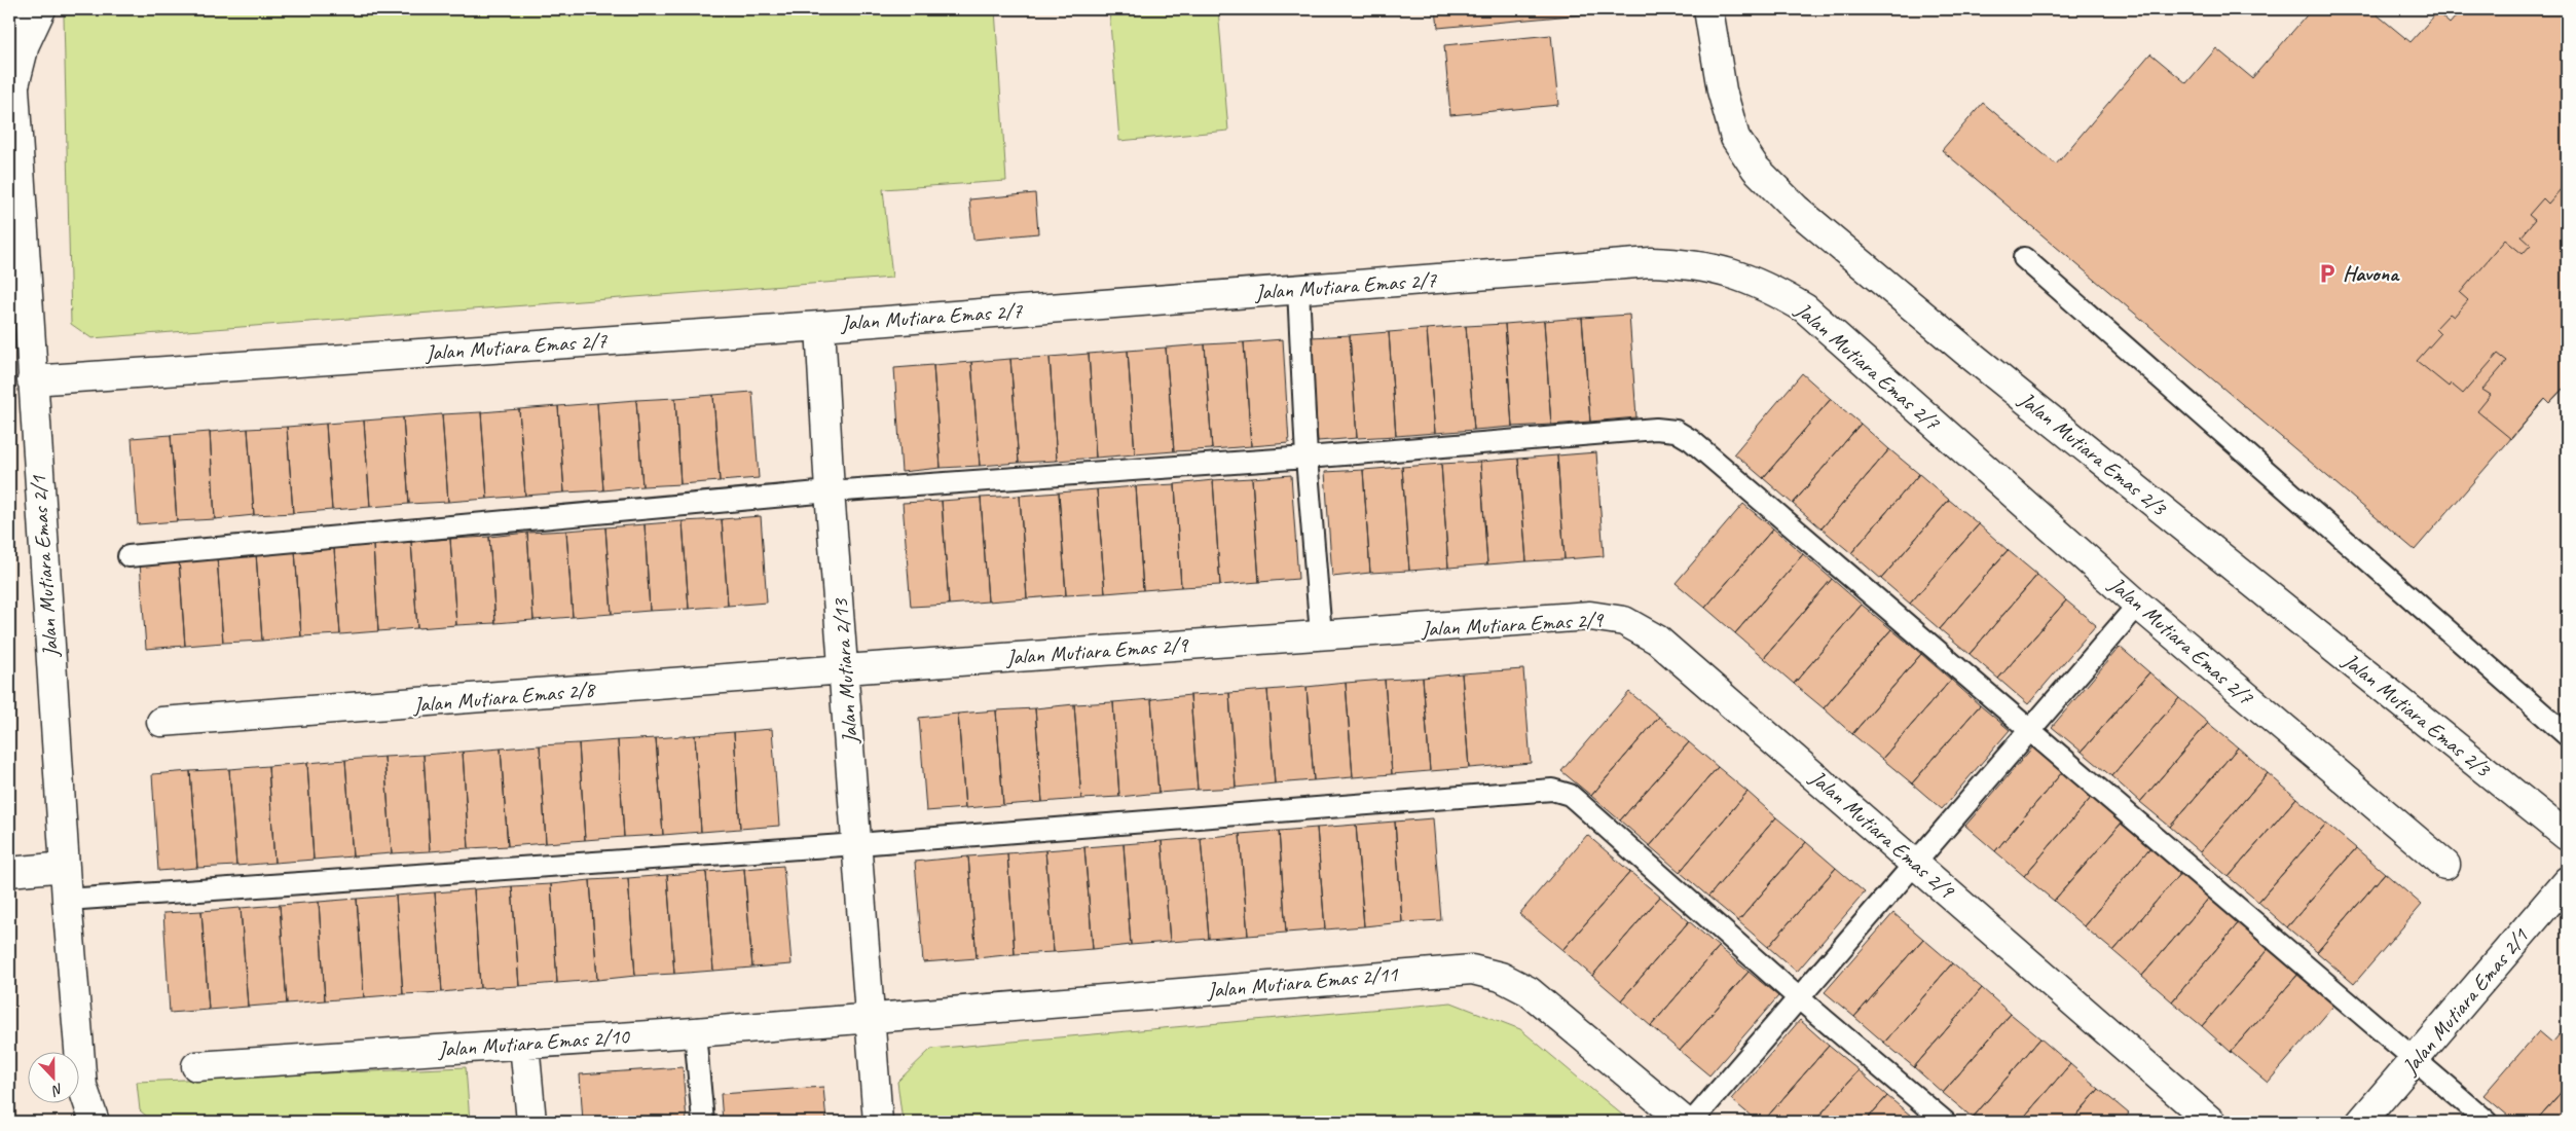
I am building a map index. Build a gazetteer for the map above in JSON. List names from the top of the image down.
{
  "streets": {
    "street": [
      "Jalan Mutiara Emas 2/7",
      "Jalan Mutiara Emas 2/3",
      "Jalan Mutiara Emas 2/1",
      "Jalan Mutiara Emas 2/9",
      "Jalan Mutiara 2/13",
      "Jalan Mutiara Emas 2/8",
      "Jalan Mutiara Emas 2/11",
      "Jalan Mutiara Emas 2/10"
    ]
  },
  "crossings": [
    ["Jalan Mutiara Emas 2/7", "Jalan Mutiara Emas 2/1"],
    ["Jalan Mutiara Emas 2/7", "Jalan Mutiara 2/13"],
    ["Jalan Mutiara Emas 2/9", "Jalan Mutiara 2/13"],
    ["Jalan Mutiara Emas 2/9", "Jalan Mutiara Emas 2/8"],
    ["Jalan Mutiara 2/13", "Jalan Mutiara Emas 2/8"],
    ["Jalan Mutiara 2/13", "Jalan Mutiara Emas 2/11"],
    ["Jalan Mutiara 2/13", "Jalan Mutiara Emas 2/10"],
    ["Jalan Mutiara Emas 2/11", "Jalan Mutiara Emas 2/10"]
  ],
  "places": {
    "parking": ["Havona"]
  },
  "north": "bottom"
}
